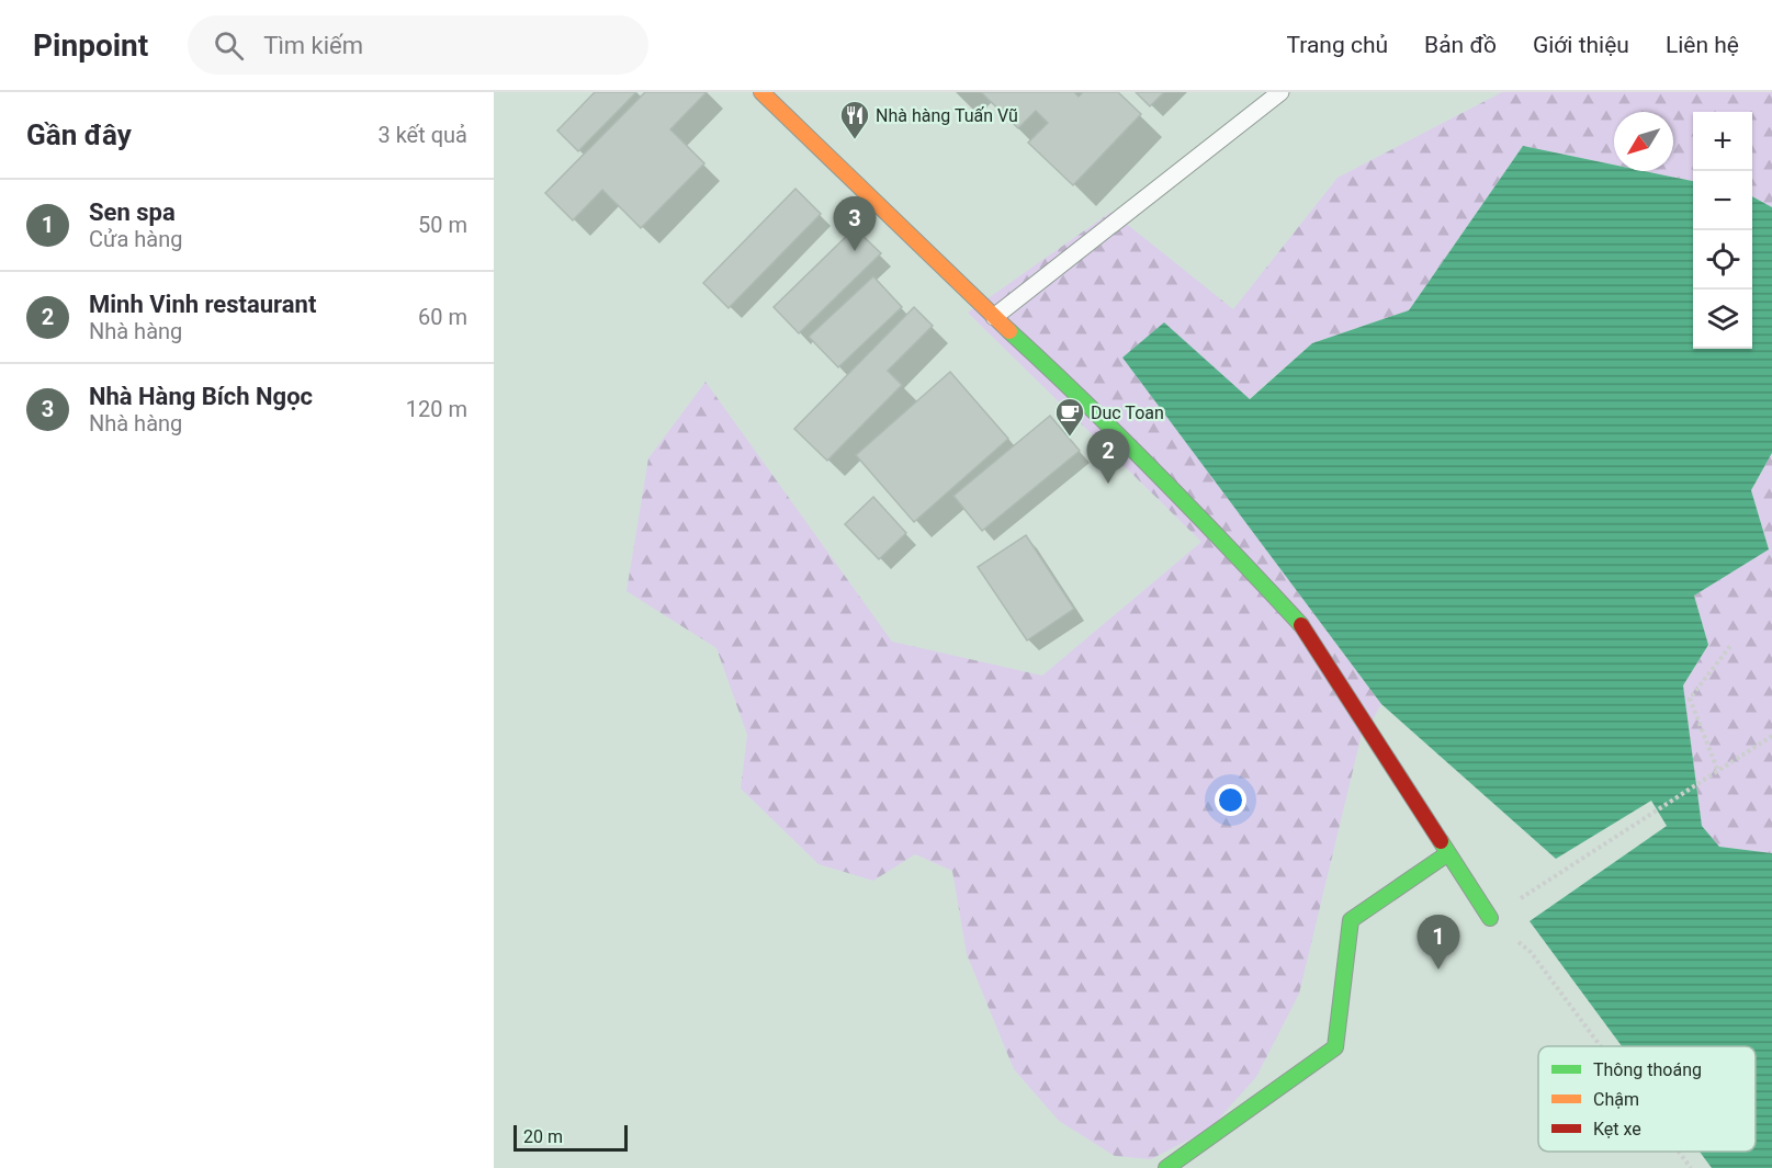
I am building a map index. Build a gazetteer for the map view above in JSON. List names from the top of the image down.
{
  "places": {
    "restaurant": ["Nhà hàng Tuấn Vũ"],
    "cafe": ["Duc Toan"]
  },
  "legend": ["Thông thoáng", "Chậm", "Kẹt xe"],
  "scale_bar": "20 m",
  "north": "bottom left",
  "page": {
    "header": "Pinpoint",
    "search": "Tìm kiếm",
    "nav": [
      "Trang chủ",
      "Bản đồ",
      "Giới thiệu",
      "Liên hệ"
    ],
    "heading": ["Gần đây", "3 kết quả"],
    "map_buttons": ["+", "−"],
    "list": [
      {
        "mark": "1",
        "name": "Sen spa",
        "note": "Cửa hàng",
        "value": "50 m"
      },
      {
        "mark": "2",
        "name": "Minh Vinh restaurant",
        "note": "Nhà hàng",
        "value": "60 m"
      },
      {
        "mark": "3",
        "name": "Nhà Hàng Bích Ngọc",
        "note": "Nhà hàng",
        "value": "120 m"
      }
    ],
    "pins": ["3", "2", "1"],
    "scale": "20 m"
  }
}
